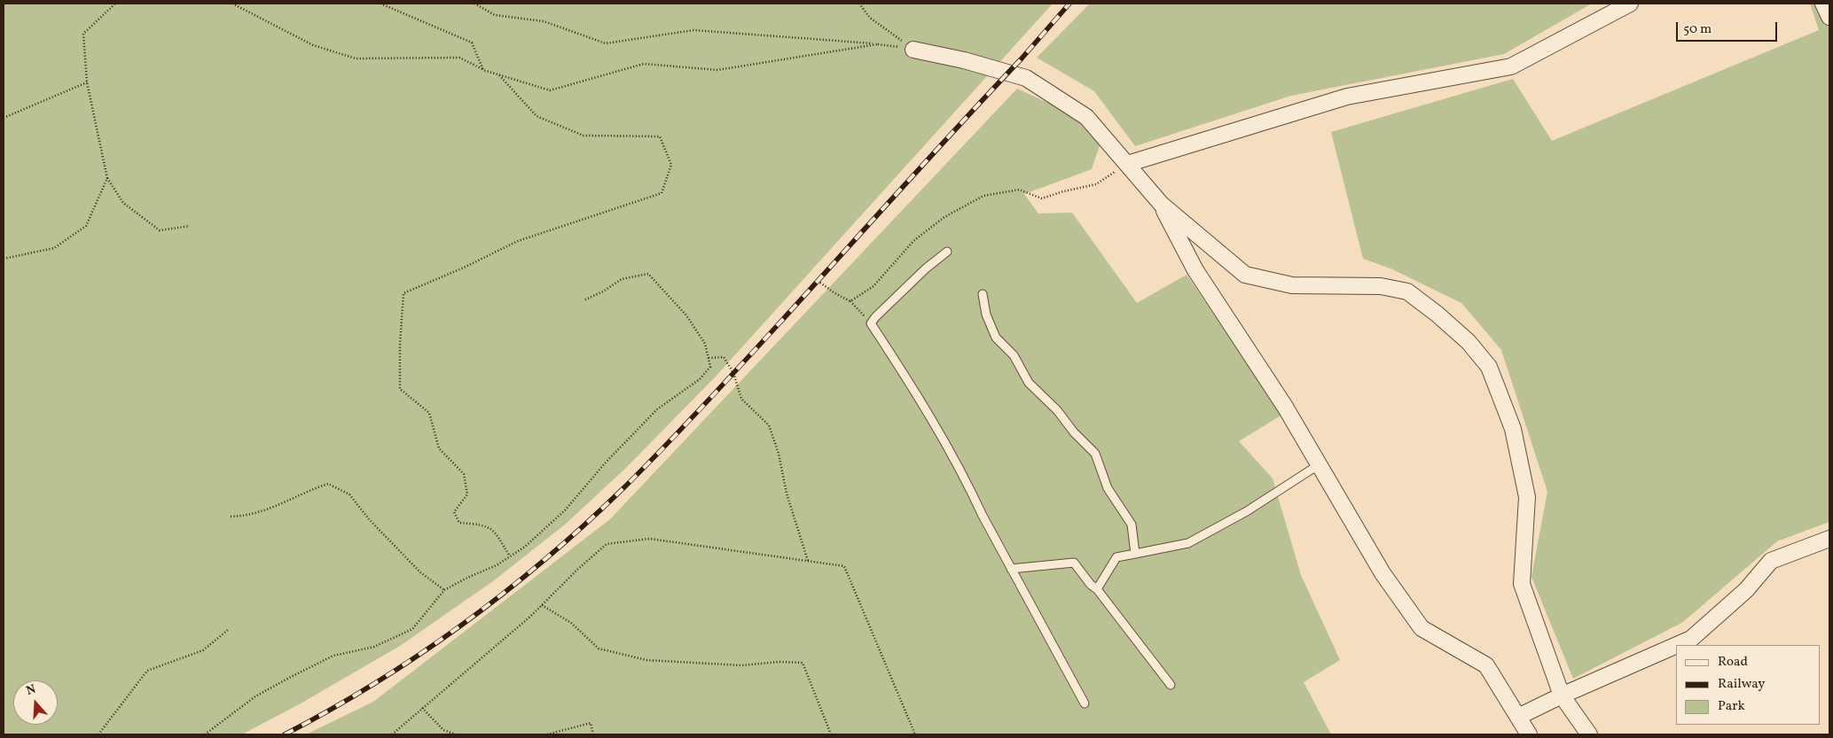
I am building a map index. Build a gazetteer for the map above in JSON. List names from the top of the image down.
{
  "legend": ["Road", "Railway", "Park"],
  "scale_bar": "50 m",
  "north": "top"
}
